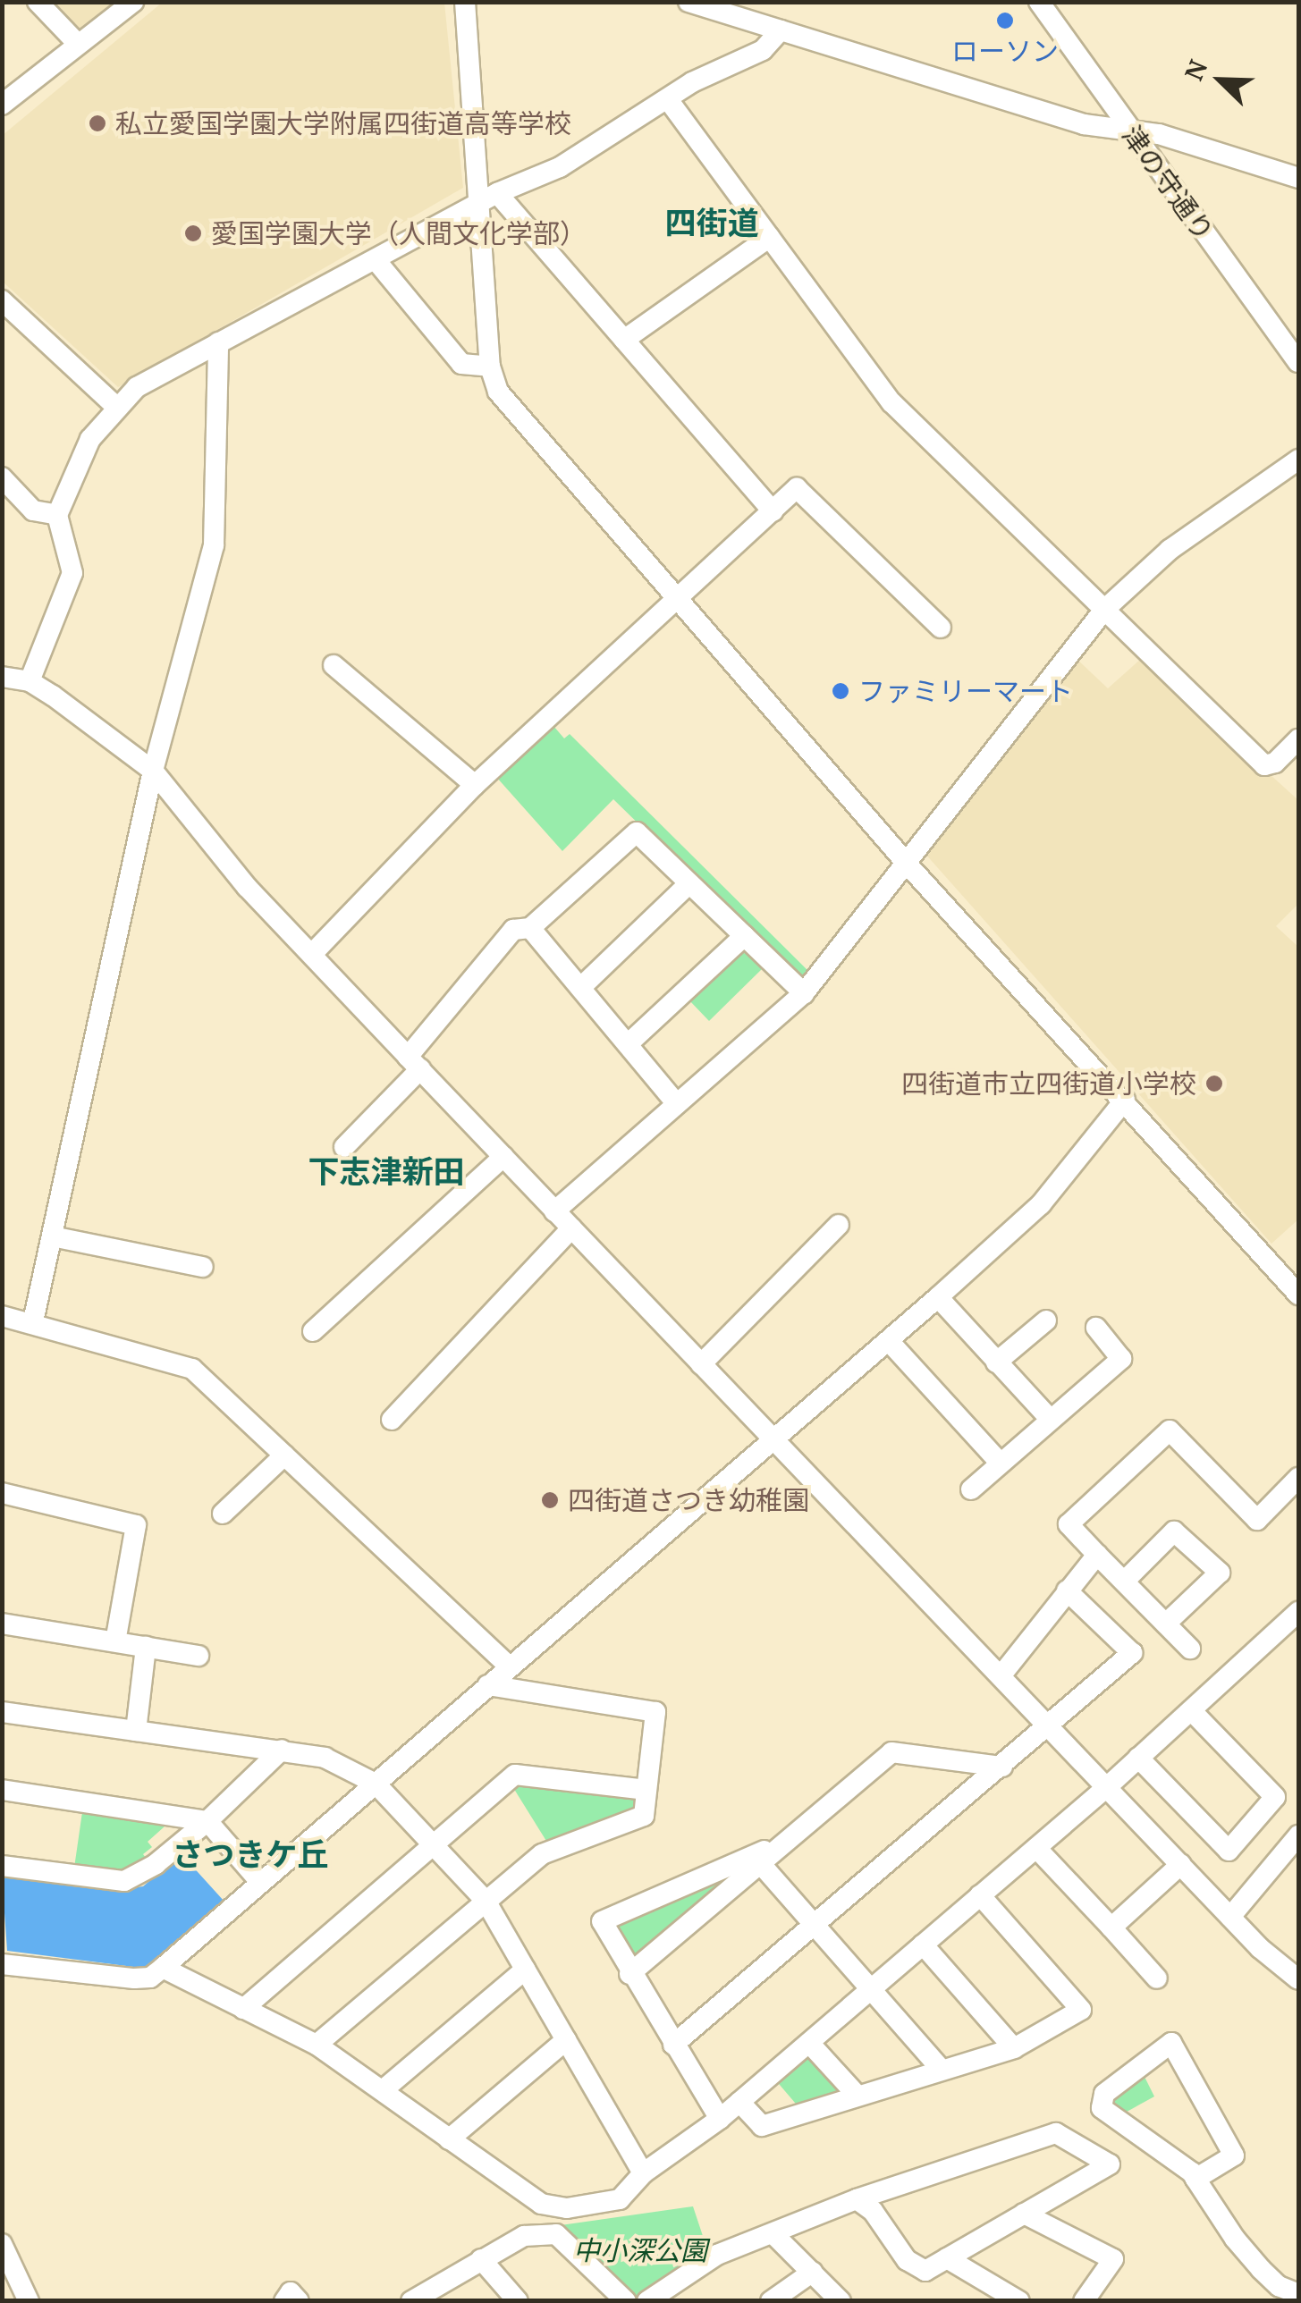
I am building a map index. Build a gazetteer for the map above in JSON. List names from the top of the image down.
{
  "streets": {
    "street": ["津の守通り"]
  },
  "districts": ["四街道", "下志津新田", "さつきケ丘"],
  "parks": ["中小深公園"],
  "places": [
    "ローソン",
    "私立愛国学園大学附属四街道高等学校",
    "愛国学園大学（人間文化学部）",
    "ファミリーマート",
    "四街道市立四街道小学校",
    "四街道さつき幼稚園"
  ],
  "north": "top left"
}
